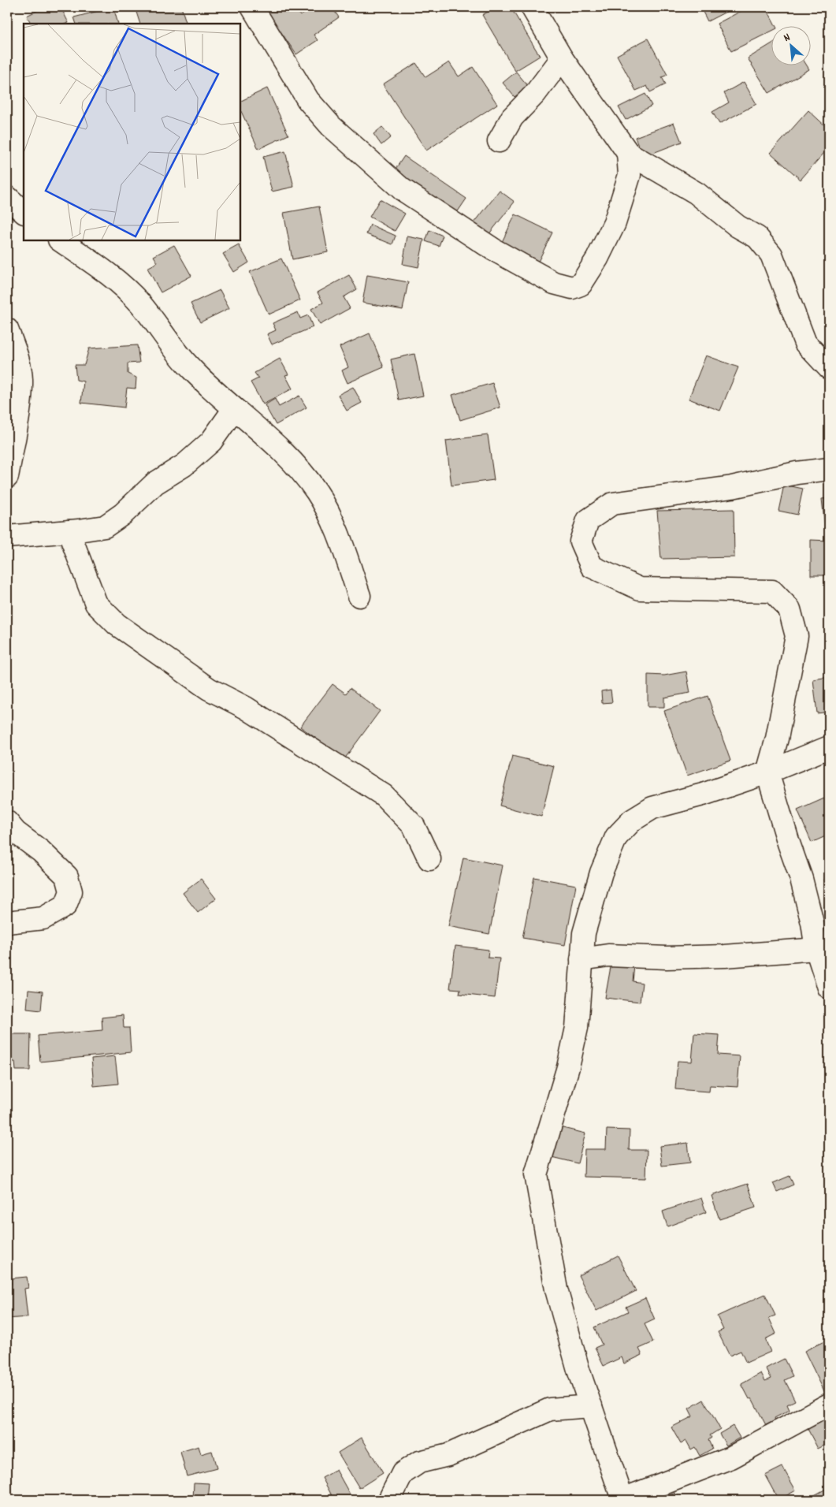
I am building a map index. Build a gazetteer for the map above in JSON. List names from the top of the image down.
{
  "north": "top left"
}
